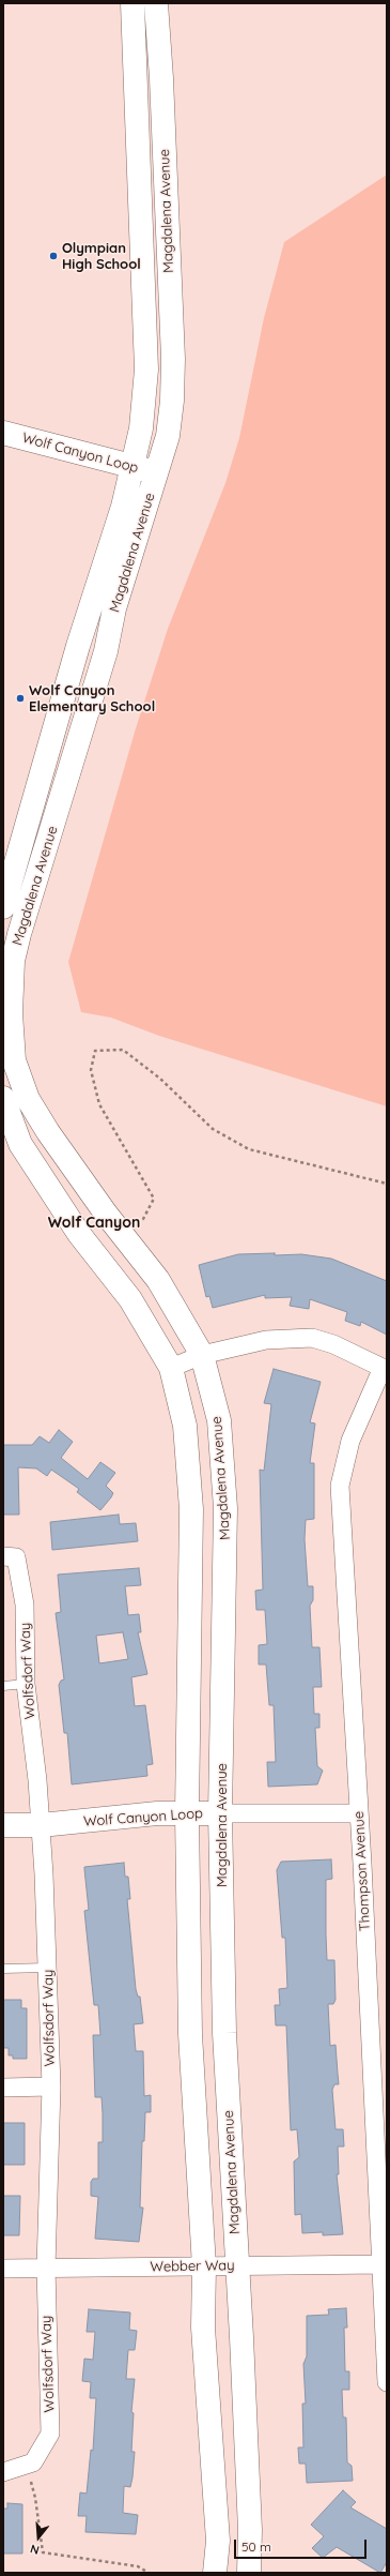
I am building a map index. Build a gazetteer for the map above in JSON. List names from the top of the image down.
{
  "streets": {
    "street": [
      "Magdalena Avenue",
      "Wolf Canyon Loop",
      "Wolfsdorf Way",
      "Thompson Avenue",
      "Webber Way"
    ]
  },
  "crossings": [
    ["Magdalena Avenue", "Wolf Canyon Loop"],
    ["Magdalena Avenue", "Webber Way"],
    ["Wolf Canyon Loop", "Wolfsdorf Way"],
    ["Wolf Canyon Loop", "Thompson Avenue"],
    ["Wolfsdorf Way", "Webber Way"],
    ["Thompson Avenue", "Webber Way"]
  ],
  "districts": ["Wolf Canyon"],
  "places": ["Olympian High School", "Wolf Canyon Elementary School"],
  "scale_bar": "50 m",
  "north": "bottom"
}
